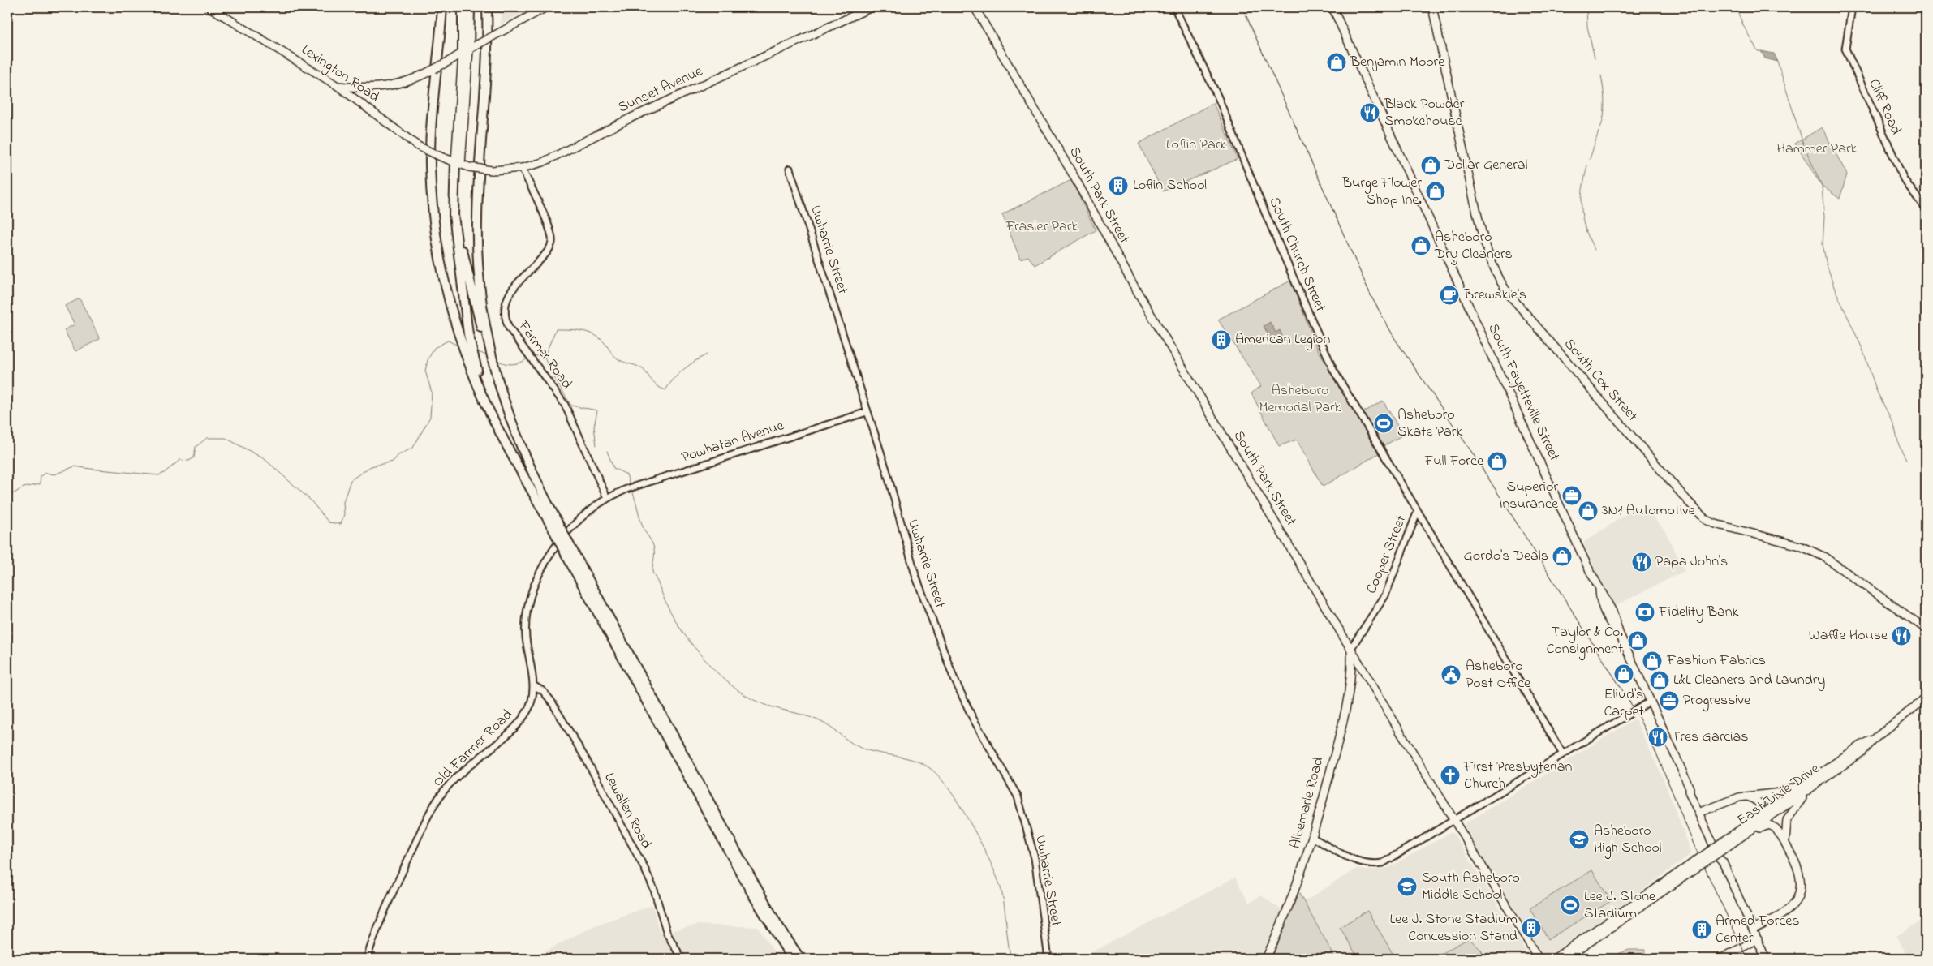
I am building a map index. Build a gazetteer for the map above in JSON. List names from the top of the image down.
{
  "streets": {
    "main road": [
      "Lexington Road",
      "Sunset Avenue",
      "South Park Street",
      "South Cox Street",
      "South Fayetteville Street",
      "East Dixie Drive",
      "Albemarle Road"
    ],
    "street": [
      "Cliff Road",
      "Uwharrie Street",
      "South Church Street",
      "Farmer Road",
      "Powhatan Avenue",
      "Cooper Street",
      "Old Farmer Road",
      "Lewallen Road"
    ]
  },
  "crossings": [
    ["Lexington Road", "Sunset Avenue"],
    ["Sunset Avenue", "Farmer Road"],
    ["South Park Street", "Cooper Street"],
    ["South Park Street", "Albemarle Road"],
    ["Uwharrie Street", "Powhatan Avenue"],
    ["South Church Street", "Cooper Street"],
    ["Farmer Road", "Powhatan Avenue"],
    ["Farmer Road", "Old Farmer Road"],
    ["Powhatan Avenue", "Old Farmer Road"],
    ["Cooper Street", "Albemarle Road"],
    ["Old Farmer Road", "Lewallen Road"]
  ],
  "parks": [
    "Loflin Park",
    "Hammer Park",
    "Frasier Park",
    "Asheboro Memorial Park"
  ],
  "places": {
    "shop": [
      "Benjamin Moore",
      "Dollar General",
      "Burge Flower Shop Inc.",
      "Asheboro Dry Cleaners",
      "Full Force",
      "3N1 Automotive",
      "Gordo's Deals",
      "Taylor & Co. Consignment",
      "Fashion Fabrics",
      "Eliud's Carpet",
      "L&L Cleaners and Laundry"
    ],
    "restaurant": [
      "Black Powder Smokehouse",
      "Papa John's",
      "Waffle House",
      "Tres Garcias"
    ],
    "building": [
      "Loflin School",
      "American Legion",
      "Lee J. Stone Stadium Concession Stand",
      "Armed Forces Center"
    ],
    "cafe": ["Brewskie's"],
    "sports": ["Asheboro Skate Park", "Lee J. Stone Stadium"],
    "office": ["Superior Insurance", "Progressive"],
    "bank": ["Fidelity Bank"],
    "public building": ["Asheboro Post Office"],
    "church": ["First Presbyterian Church"],
    "school or university": ["Asheboro High School", "South Asheboro Middle School"]
  }
}
